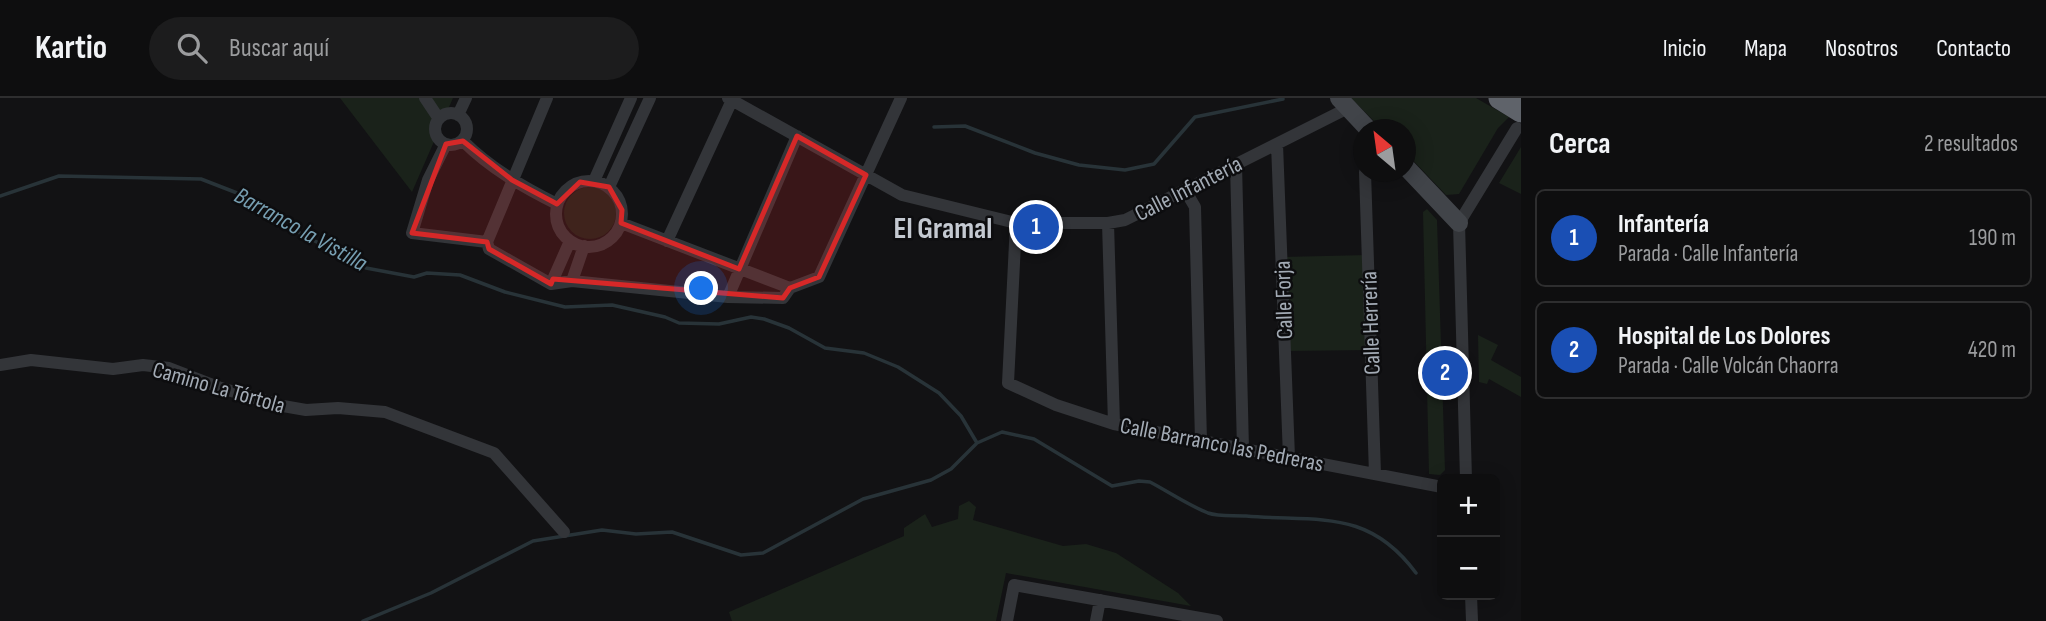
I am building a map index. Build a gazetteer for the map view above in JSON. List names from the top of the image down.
{
  "streets": {
    "street": [
      "Calle Infantería",
      "Calle Forja",
      "Calle Herrería",
      "Camino La Tórtola",
      "Calle Barranco las Pedreras"
    ]
  },
  "crossings": [
    ["Calle Infantería", "Calle Forja"],
    ["Calle Infantería", "Calle Barranco las Pedreras"],
    ["Calle Forja", "Calle Barranco las Pedreras"],
    ["Calle Herrería", "Calle Barranco las Pedreras"]
  ],
  "districts": ["El Gramal"],
  "water": ["Barranco la Vistilla"],
  "north": "top left",
  "page": {
    "header": "Kartio",
    "search": "Buscar aquí",
    "nav": [
      "Inicio",
      "Mapa",
      "Nosotros",
      "Contacto"
    ],
    "heading": ["Cerca", "2 resultados"],
    "list": [
      {
        "mark": "1",
        "name": "Infantería",
        "note": "Parada · Calle Infantería",
        "value": "190 m"
      },
      {
        "mark": "2",
        "name": "Hospital de Los Dolores",
        "note": "Parada · Calle Volcán Chaorra",
        "value": "420 m"
      }
    ],
    "pins": ["1", "2"],
    "map_buttons": ["+", "−"]
  }
}
